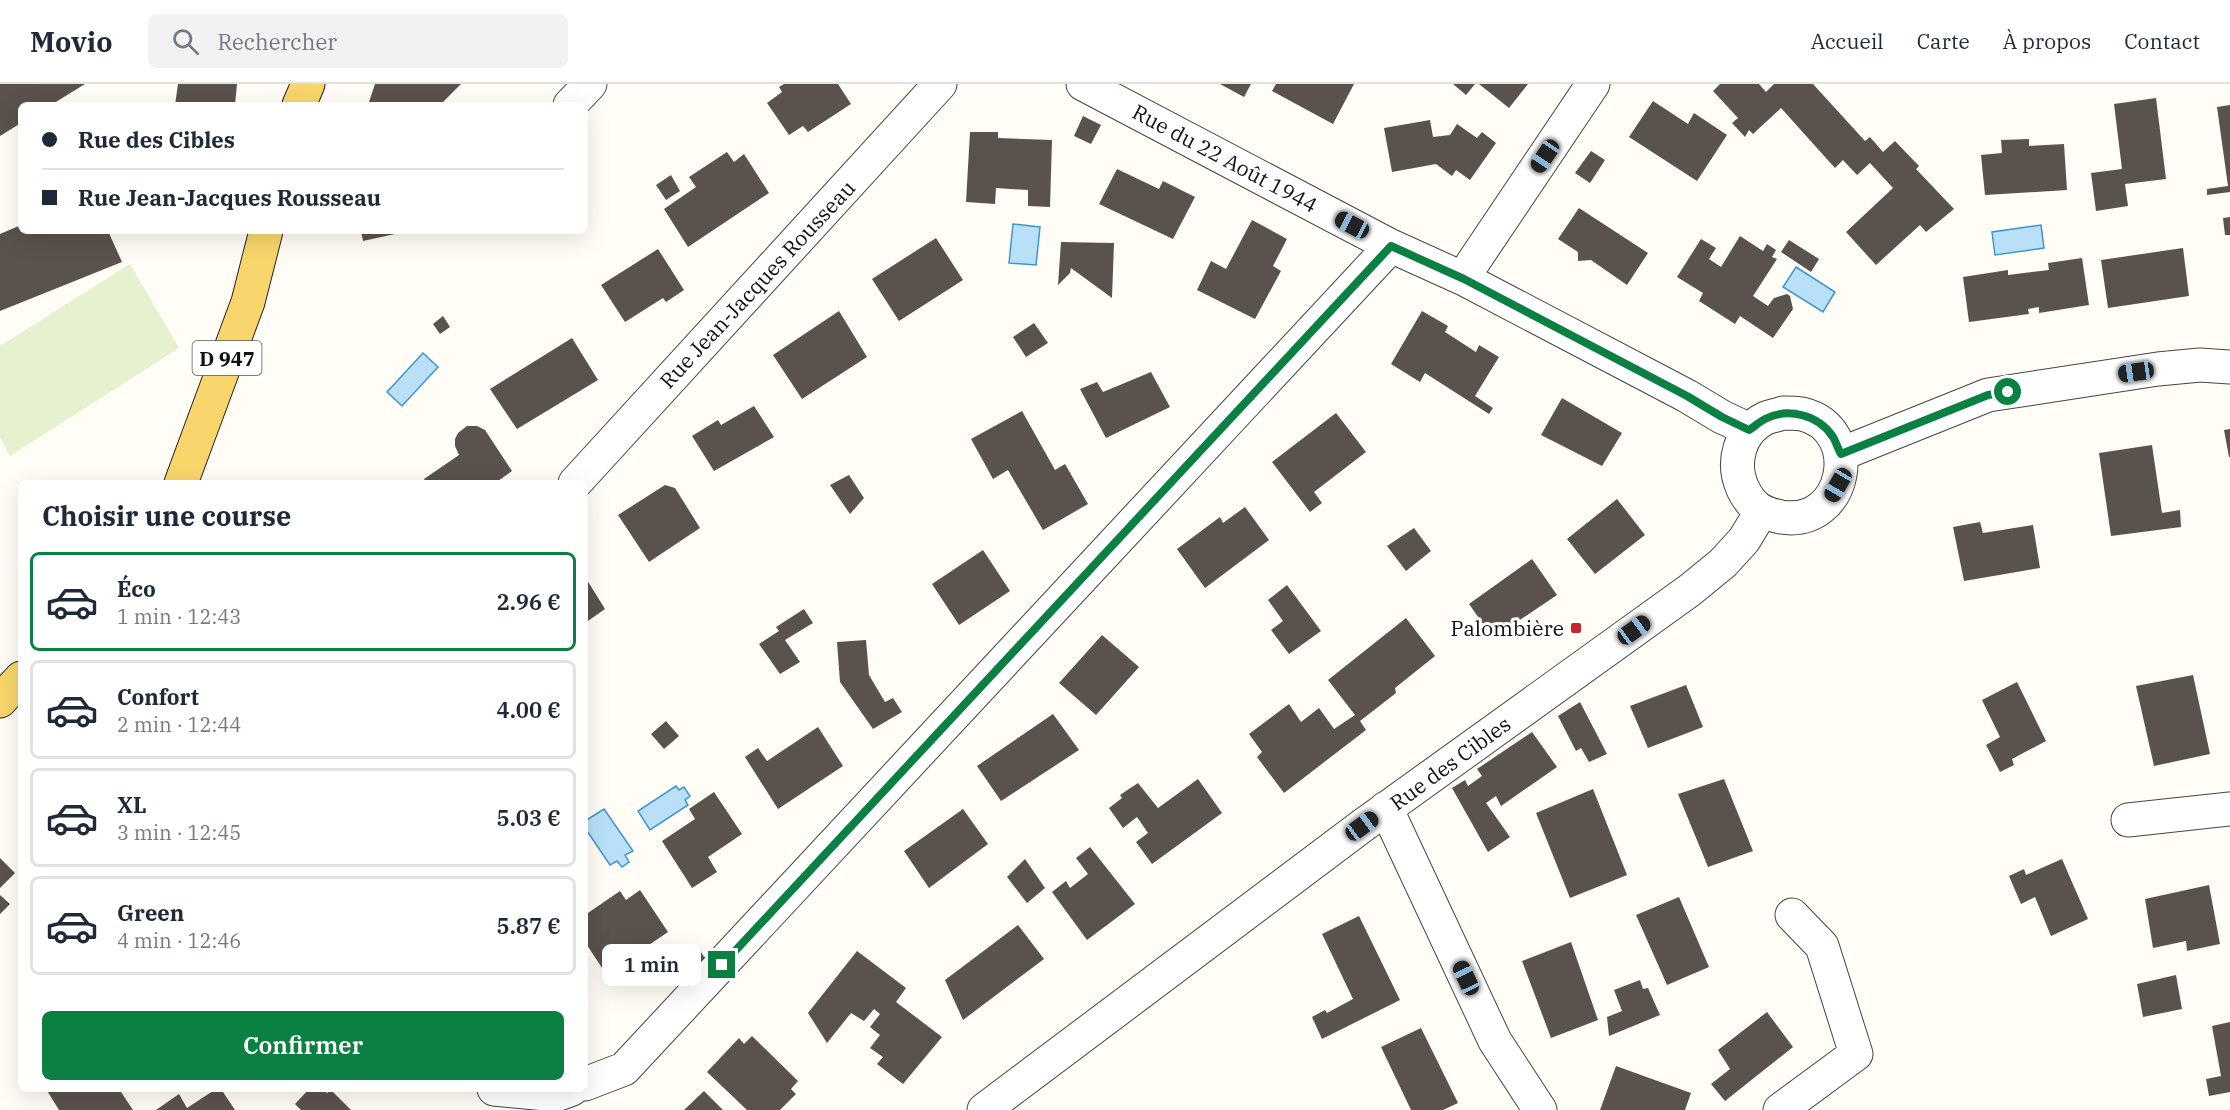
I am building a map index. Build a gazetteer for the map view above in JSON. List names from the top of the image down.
{
  "streets": {
    "main road": ["D 947"],
    "street": ["Rue du 22 Août 1944", "Rue Jean-Jacques Rousseau", "Rue des Cibles"]
  },
  "crossings": [
    ["Rue du 22 Août 1944", "Rue des Cibles"]
  ],
  "places": {
    "transit": ["Palombière"]
  },
  "page": {
    "header": "Movio",
    "search": "Rechercher",
    "nav": [
      "Accueil",
      "Carte",
      "À propos",
      "Contact"
    ],
    "banner": ["Rue des Cibles", "Rue Jean-Jacques Rousseau"],
    "heading": "Choisir une course",
    "list": [
      {
        "name": "Éco",
        "note": "1 min · 12:43",
        "value": "2.96 €"
      },
      {
        "name": "Confort",
        "note": "2 min · 12:44",
        "value": "4.00 €"
      },
      {
        "name": "XL",
        "note": "3 min · 12:45",
        "value": "5.03 €"
      },
      {
        "name": "Green",
        "note": "4 min · 12:46",
        "value": "5.87 €"
      }
    ],
    "bubble": "1 min",
    "buttons": "Confirmer"
  }
}
